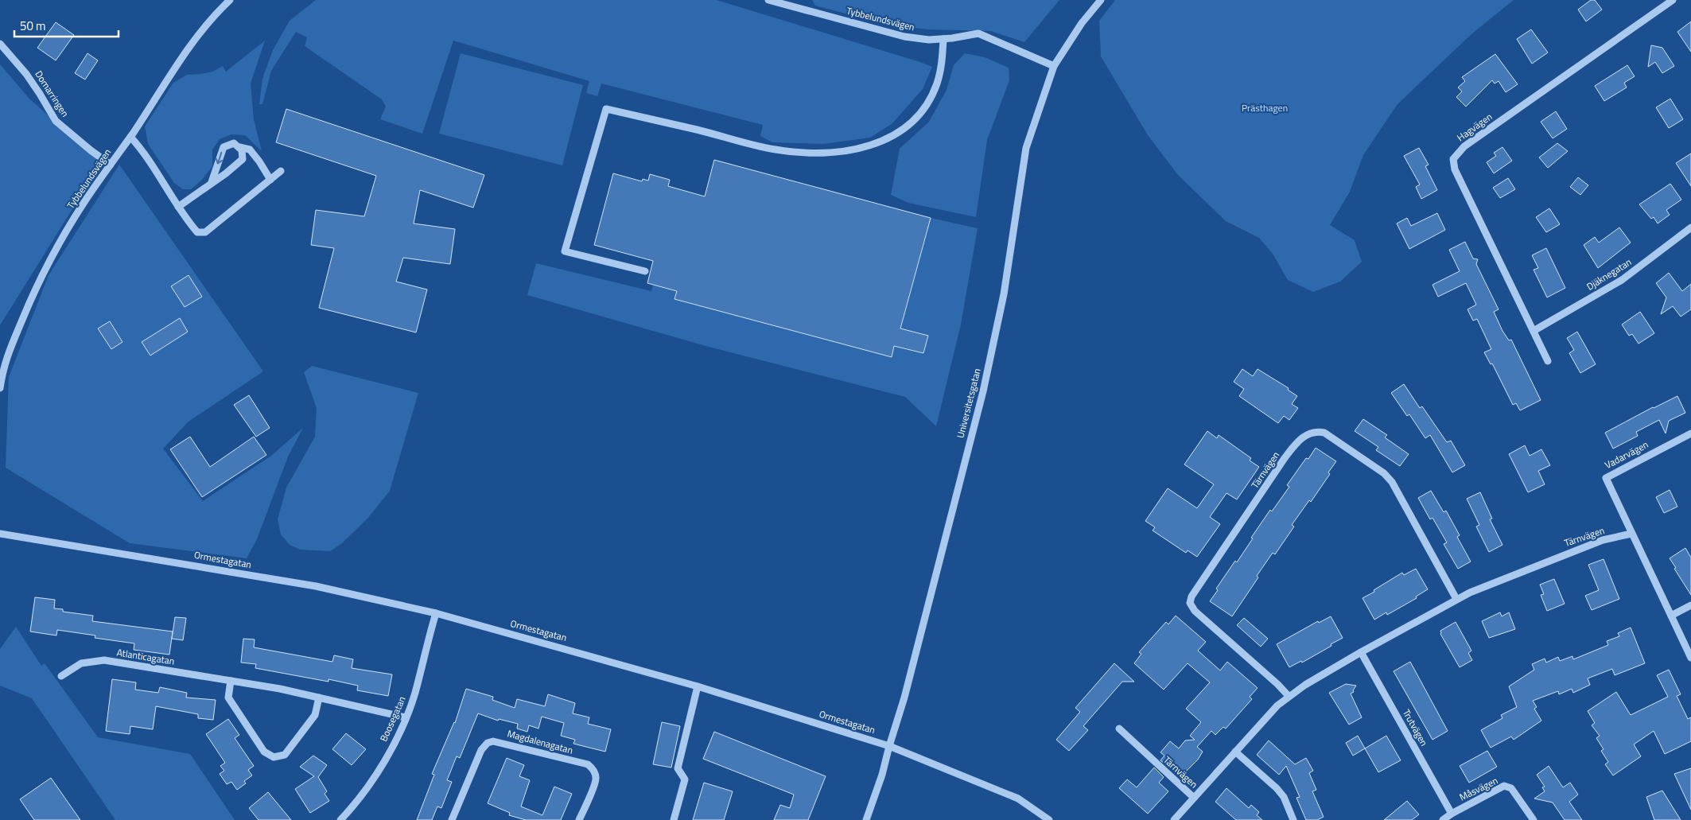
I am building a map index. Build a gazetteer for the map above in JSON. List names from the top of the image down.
{
  "streets": {
    "street": [
      "Tybbelundsvägen",
      "Domarringen",
      "Hagvägen",
      "Djäknegatan",
      "Universitetsgatan",
      "Vadarvägen",
      "Tärnvägen",
      "Ormestagatan",
      "Atlanticagatan",
      "Boosegatan",
      "Trutvägen",
      "Magdalenagatan",
      "Måsvägen"
    ]
  },
  "crossings": [
    ["Tybbelundsvägen", "Domarringen"],
    ["Tybbelundsvägen", "Universitetsgatan"],
    ["Hagvägen", "Djäknegatan"],
    ["Universitetsgatan", "Ormestagatan"],
    ["Vadarvägen", "Tärnvägen"],
    ["Tärnvägen", "Trutvägen"],
    ["Ormestagatan", "Boosegatan"],
    ["Atlanticagatan", "Boosegatan"],
    ["Trutvägen", "Måsvägen"]
  ],
  "parks": ["Prästhagen"],
  "scale_bar": "50 m"
}
